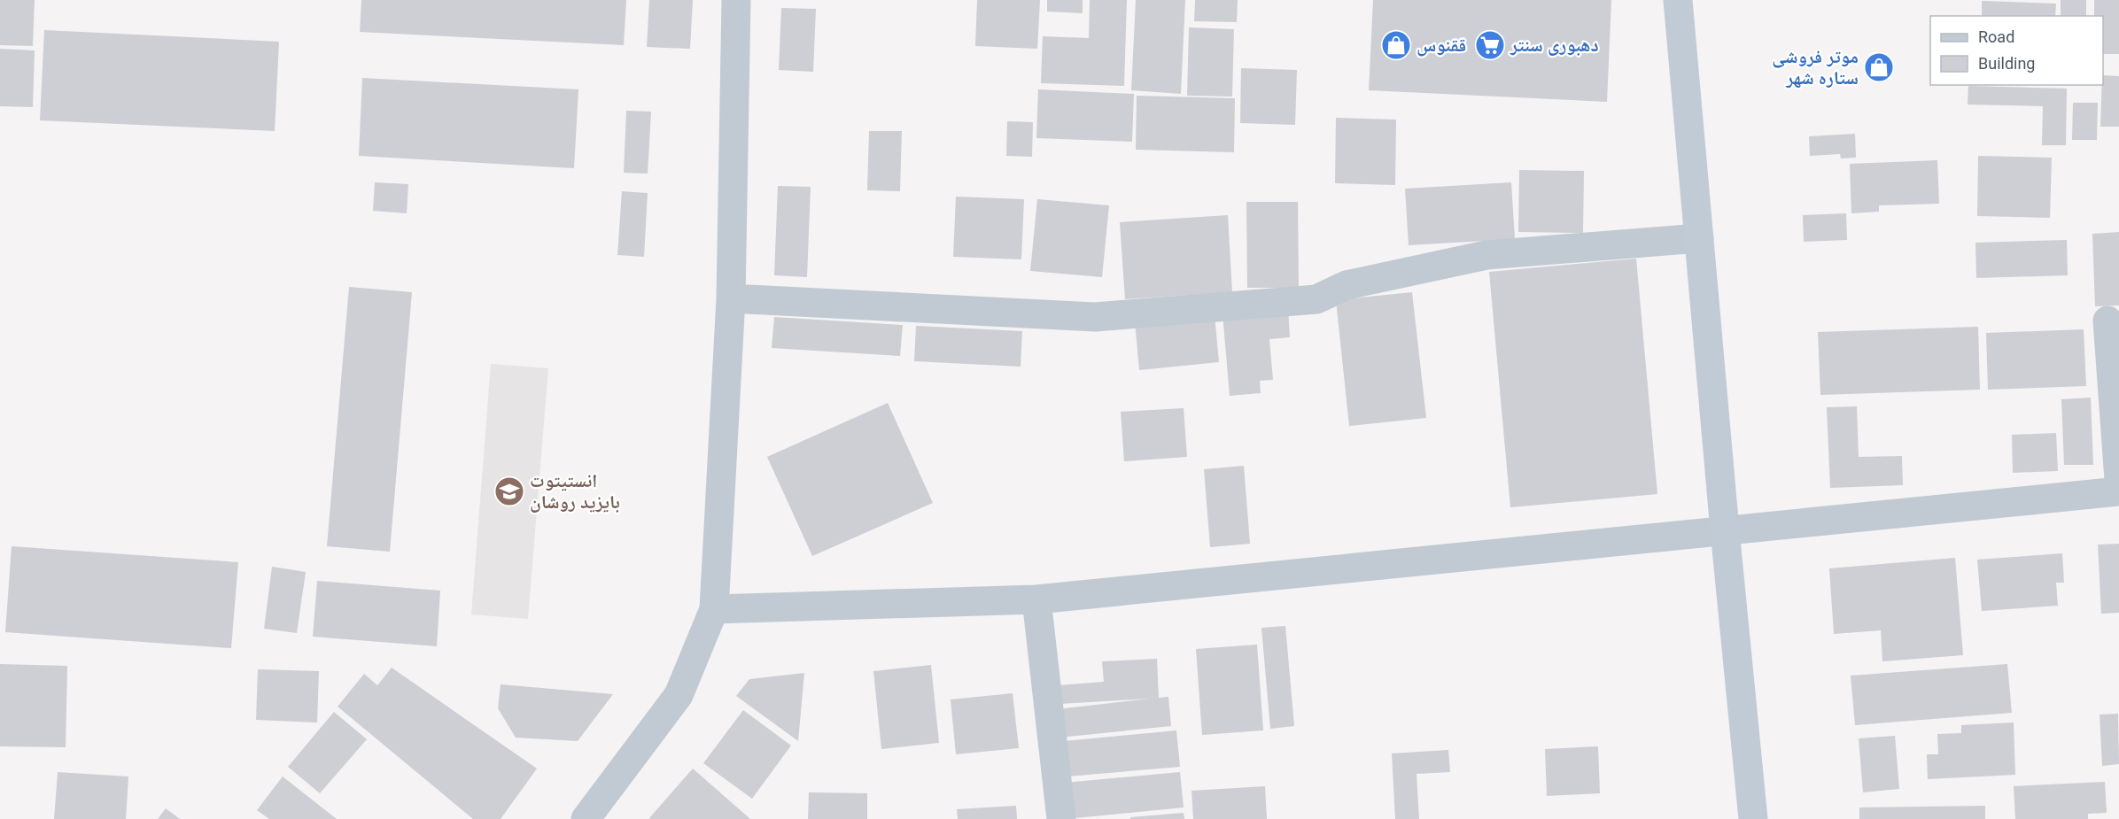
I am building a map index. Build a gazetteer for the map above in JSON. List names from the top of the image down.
{
  "places": {
    "shop": ["ققنوس", "موتر فروشی ستاره شهر"],
    "supermarket": ["دهبوری سنتر"],
    "school or university": ["انستیتوت بایزید روشان"]
  },
  "legend": ["Road", "Building"]
}
